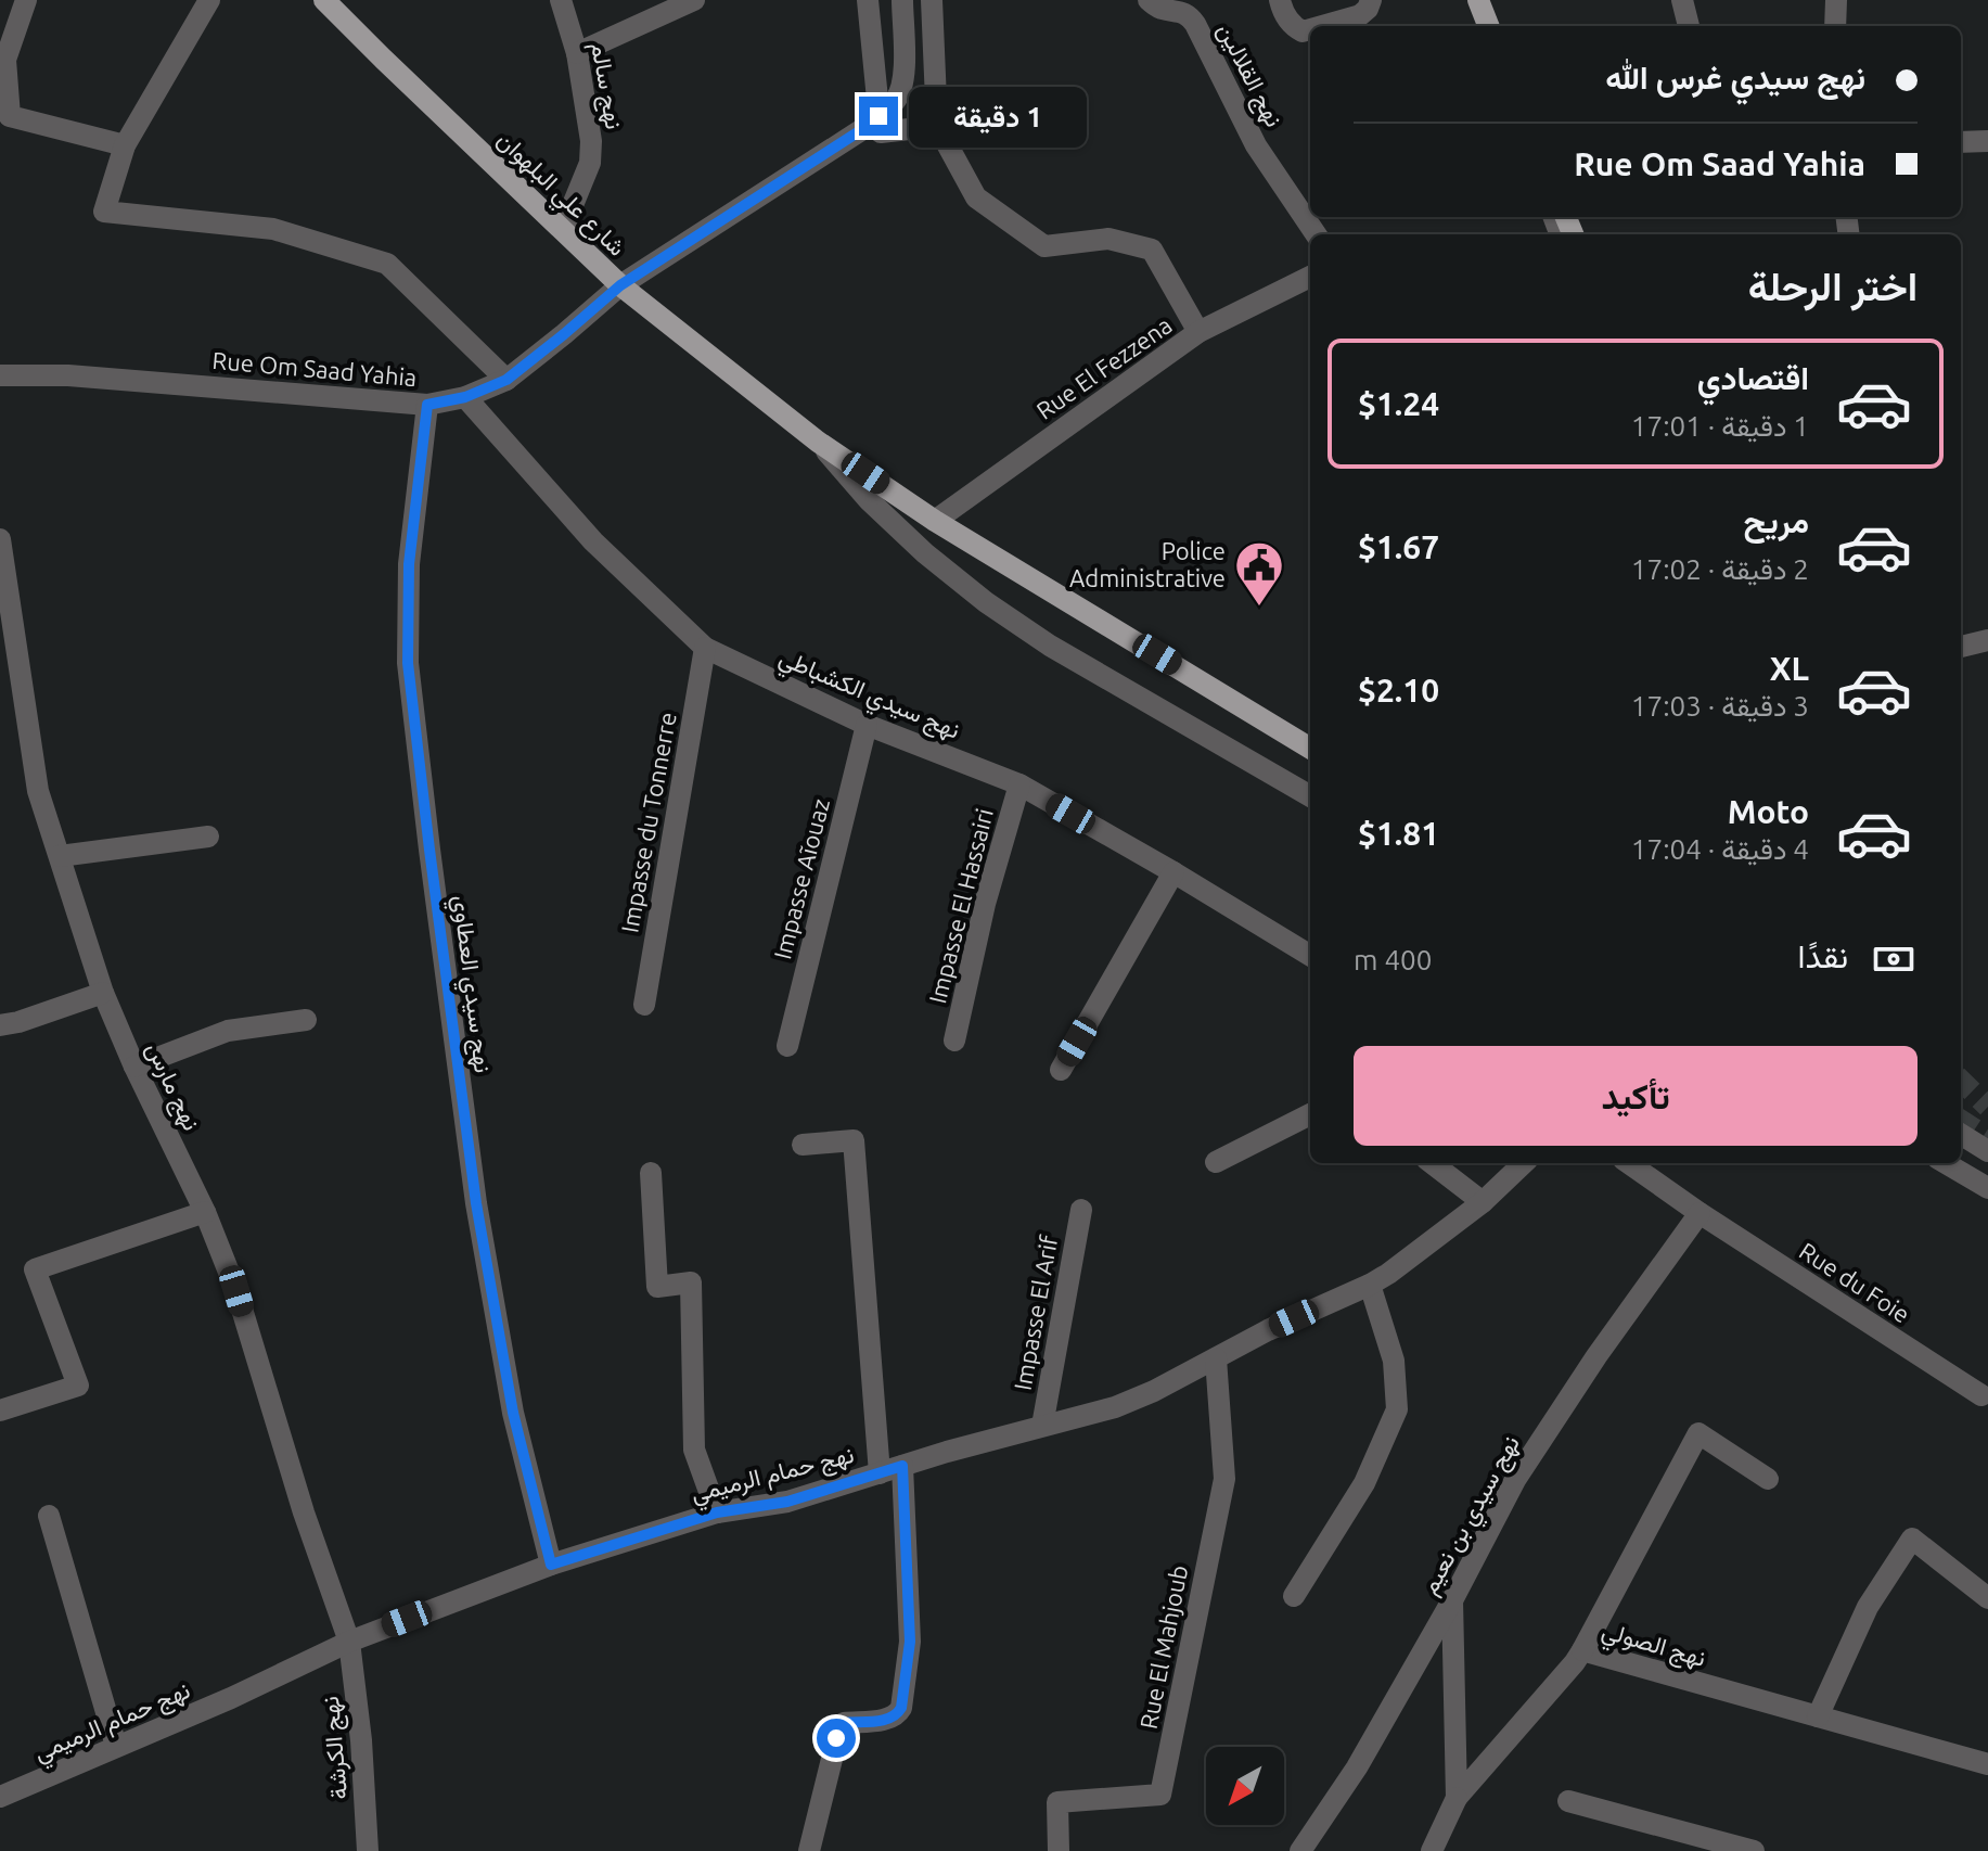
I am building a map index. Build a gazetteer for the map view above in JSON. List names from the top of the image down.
{
  "streets": {
    "main road": ["شارع علي البلهوان"],
    "street": [
      "نهج القلالين",
      "نهج سالم",
      "Rue El Fezzena",
      "Rue Om Saad Yahia",
      "نهج سيدي الكشباطي",
      "Impasse du Tonnerre",
      "Impasse Aĩouaz",
      "Impasse El Hassairi",
      "نهج سيدي العطاوي",
      "نهج مارس",
      "Rue du Foie",
      "Impasse El Arif",
      "نهج حمام الرميمي",
      "نهج سيدي بن نعيم",
      "نهج الصولي",
      "Rue El Mahjoub",
      "نهج الكرشة"
    ]
  },
  "crossings": [
    ["نهج سالم", "شارع علي البلهوان"],
    ["شارع علي البلهوان", "Rue El Fezzena"],
    ["شارع علي البلهوان", "Rue Om Saad Yahia"],
    ["Rue Om Saad Yahia", "نهج سيدي الكشباطي"],
    ["Rue Om Saad Yahia", "نهج سيدي العطاوي"],
    ["نهج سيدي الكشباطي", "Impasse du Tonnerre"],
    ["نهج سيدي الكشباطي", "Impasse Aĩouaz"],
    ["نهج سيدي الكشباطي", "Impasse El Hassairi"],
    ["نهج سيدي العطاوي", "نهج حمام الرميمي"],
    ["نهج مارس", "نهج حمام الرميمي"],
    ["نهج مارس", "نهج الكرشة"],
    ["Rue du Foie", "نهج سيدي بن نعيم"],
    ["Impasse El Arif", "نهج حمام الرميمي"],
    ["نهج حمام الرميمي", "Rue El Mahjoub"],
    ["نهج حمام الرميمي", "نهج الكرشة"]
  ],
  "places": {
    "public building": ["Police Administrative"]
  },
  "north": "bottom left",
  "page": {
    "banner": ["نهج سيدي غرس الله", "Rue Om Saad Yahia"],
    "bubble": "1 دقيقة",
    "heading": "اختر الرحلة",
    "list": [
      {
        "name": "اقتصادي",
        "note": "1 دقيقة · 17:01",
        "value": "$1.24"
      },
      {
        "name": "مريح",
        "note": "2 دقيقة · 17:02",
        "value": "$1.67"
      },
      {
        "name": "XL",
        "note": "3 دقيقة · 17:03",
        "value": "$2.10"
      },
      {
        "name": "Moto",
        "note": "4 دقيقة · 17:04",
        "value": "$1.81"
      }
    ],
    "pay": ["نقدًا", "400 m"],
    "buttons": "تأكيد"
  }
}
